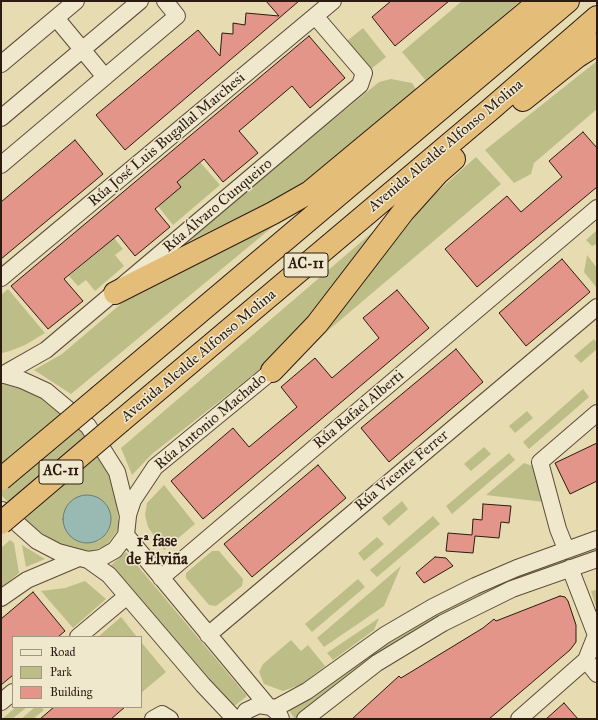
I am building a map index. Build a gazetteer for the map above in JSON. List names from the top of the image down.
{
  "streets": {
    "highway": ["Avenida Alcalde Alfonso Molina", "AC-11"],
    "street": [
      "Rúa José Luis Bugallal Marchesi",
      "Rúa Álvaro Cunqueiro",
      "Rúa Rafael Alberti",
      "Rúa Antonio Machado",
      "Rúa Vicente Ferrer"
    ]
  },
  "crossings": [
    ["Rúa José Luis Bugallal Marchesi", "Rúa Álvaro Cunqueiro"]
  ],
  "districts": ["1ª fase de Elviña"],
  "legend": ["Road", "Park", "Building"]
}
